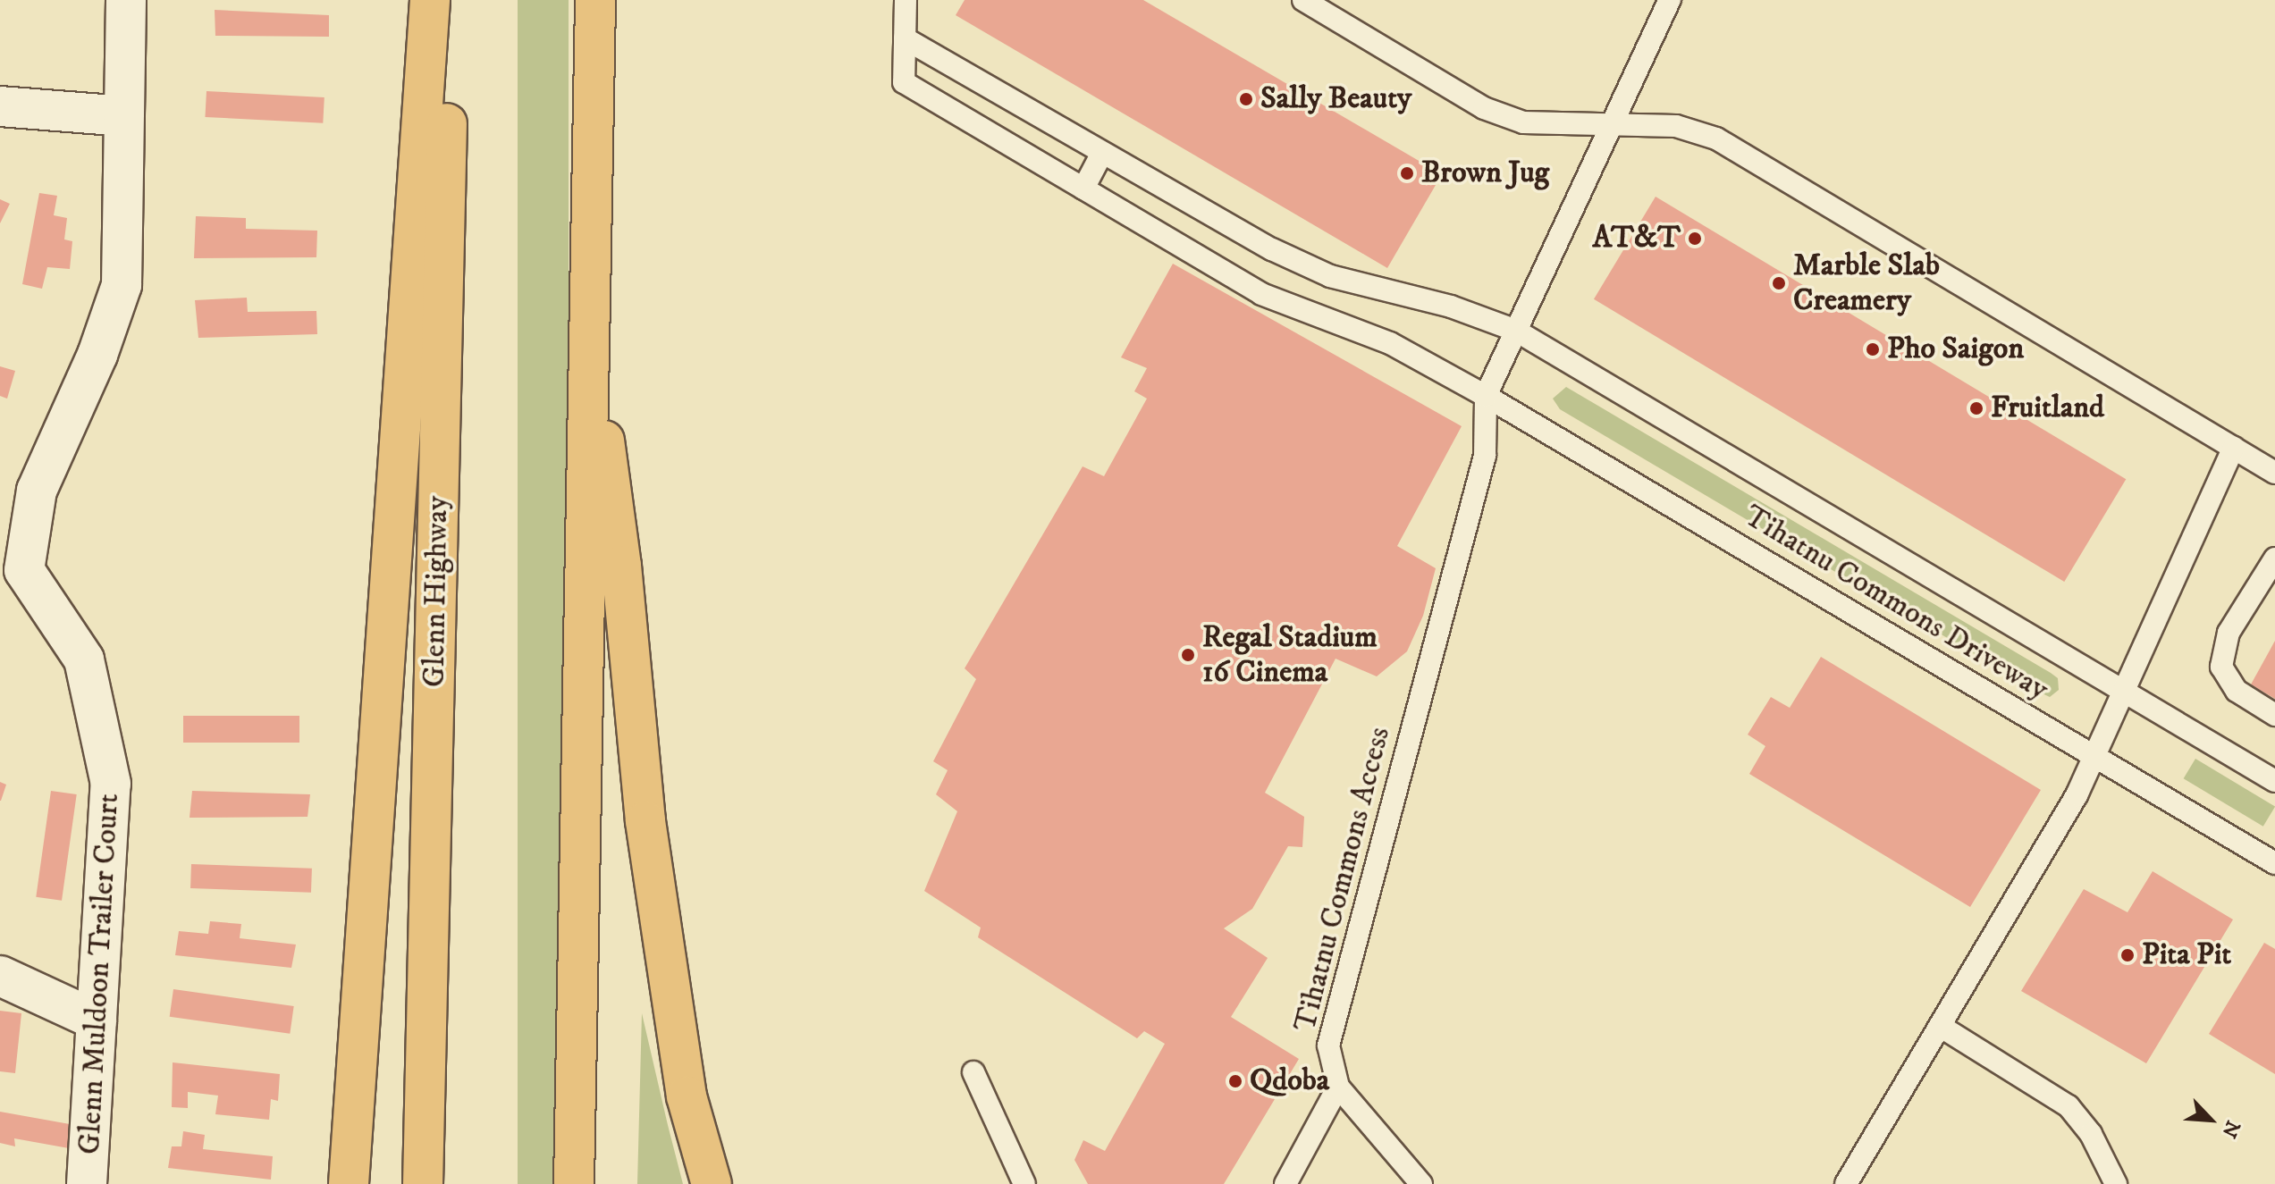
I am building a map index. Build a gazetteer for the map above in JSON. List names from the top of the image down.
{
  "streets": {
    "highway": ["Glenn Highway"],
    "street": ["Glenn Muldoon Trailer Court"],
    "lane": ["Tihatnu Commons Driveway", "Tihatnu Commons Access"]
  },
  "crossings": [
    ["Tihatnu Commons Driveway", "Tihatnu Commons Access"]
  ],
  "places": [
    "Sally Beauty",
    "Brown Jug",
    "AT&T",
    "Marble Slab Creamery",
    "Pho Saigon",
    "Fruitland",
    "Regal Stadium 16 Cinema",
    "Pita Pit",
    "Qdoba"
  ],
  "north": "bottom right"
}
